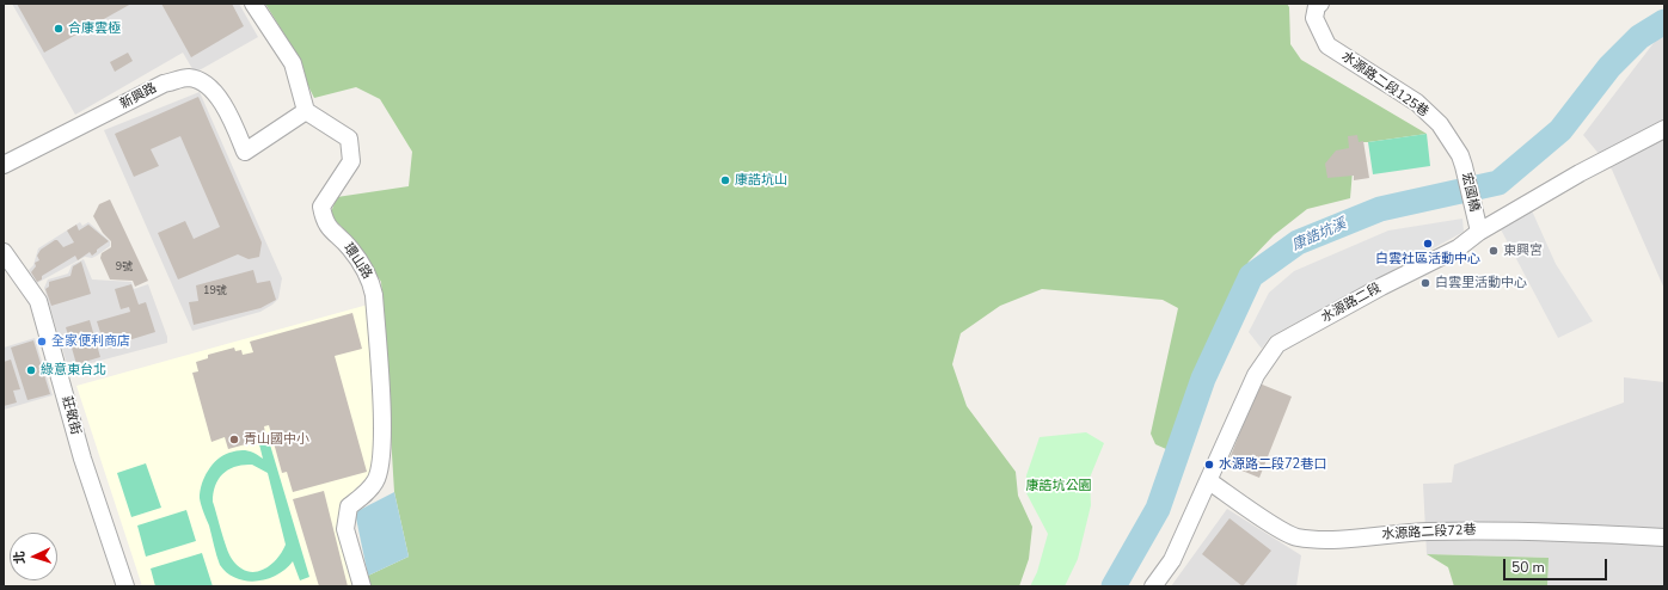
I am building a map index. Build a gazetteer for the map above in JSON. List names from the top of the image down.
{
  "streets": {
    "street": [
      "水源路二段125巷",
      "新興路",
      "宏國橋",
      "環山路",
      "水源路二段",
      "莊敬街",
      "水源路二段72巷"
    ]
  },
  "crossings": [
    ["水源路二段125巷", "宏國橋"],
    ["新興路", "環山路"],
    ["宏國橋", "水源路二段"],
    ["水源路二段", "水源路二段72巷"]
  ],
  "water": ["康誥坑溪"],
  "parks": ["康誥坑公園"],
  "places": [
    "合康雲極",
    "康誥坑山",
    "白雲社區活動中心",
    "東興宮",
    "白雲里活動中心",
    "全家便利商店",
    "綠意東台北",
    "青山國中小",
    "水源路二段72巷口"
  ],
  "house_numbers": ["9號", "19號"],
  "scale_bar": "50 m",
  "north": "left"
}
